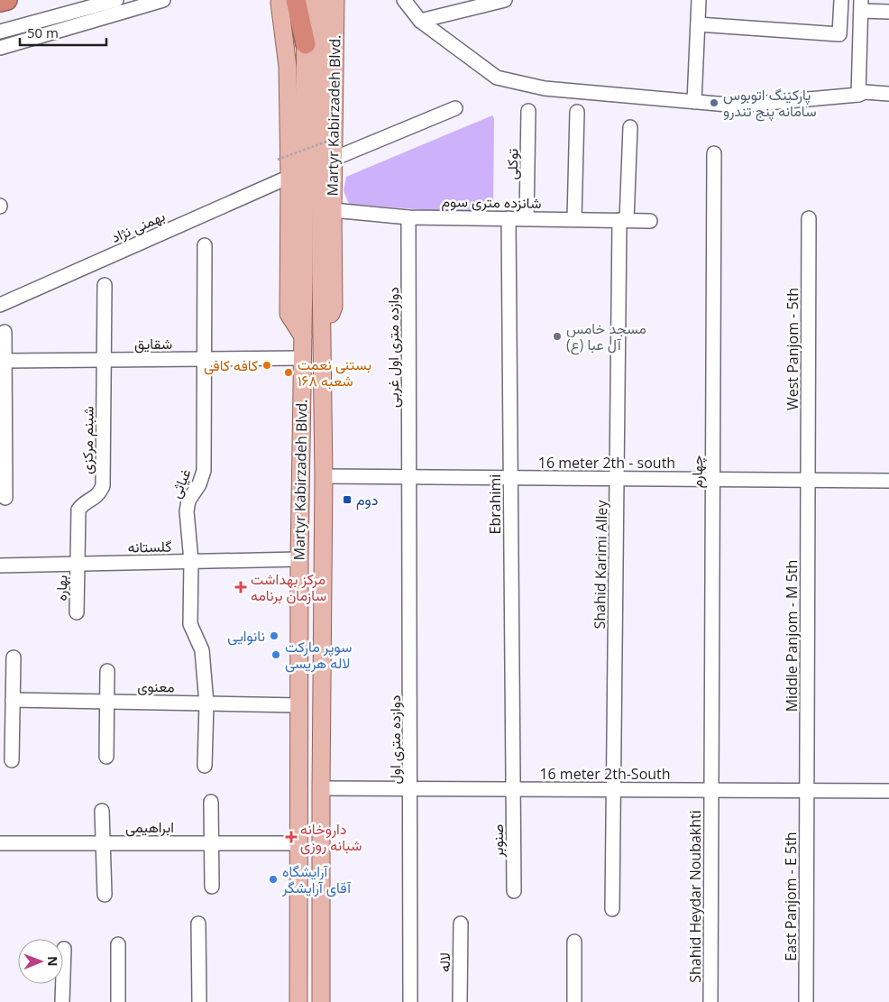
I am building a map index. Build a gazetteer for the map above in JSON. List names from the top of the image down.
{
  "streets": {
    "main road": ["Martyr Kabirzadeh Blvd."],
    "street": [
      "توکلی",
      "شانزده متری سوم",
      "بهمنی نژاد",
      "شقایق",
      "دوازده متری اول غربی",
      "West Panjom - 5th",
      "شبنم مرکزی",
      "16 meter 2th - south",
      "چهارم",
      "غیاثی",
      "Ebrahimi",
      "گلستانه",
      "Shahid Karimi Alley",
      "بهاره",
      "Middle Panjom - M 5th",
      "معنوی",
      "دوازده متری اول",
      "16 meter 2th-South",
      "ابراهیمی",
      "صنوبر",
      "Shahid Heydar Noubakhti",
      "East Panjom - E 5th",
      "لاله"
    ]
  },
  "crossings": [
    ["Martyr Kabirzadeh Blvd.", "شانزده متری سوم"],
    ["Martyr Kabirzadeh Blvd.", "شقایق"],
    ["Martyr Kabirzadeh Blvd.", "16 meter 2th - south"],
    ["Martyr Kabirzadeh Blvd.", "گلستانه"],
    ["Martyr Kabirzadeh Blvd.", "معنوی"],
    ["Martyr Kabirzadeh Blvd.", "16 meter 2th-South"],
    ["Martyr Kabirzadeh Blvd.", "ابراهیمی"],
    ["توکلی", "شانزده متری سوم"],
    ["شانزده متری سوم", "دوازده متری اول غربی"],
    ["شانزده متری سوم", "Ebrahimi"],
    ["شانزده متری سوم", "Shahid Karimi Alley"],
    ["شقایق", "شبنم مرکزی"],
    ["شقایق", "غیاثی"],
    ["دوازده متری اول غربی", "16 meter 2th - south"],
    ["دوازده متری اول غربی", "دوازده متری اول"],
    ["West Panjom - 5th", "16 meter 2th - south"],
    ["West Panjom - 5th", "Middle Panjom - M 5th"],
    ["شبنم مرکزی", "گلستانه"],
    ["شبنم مرکزی", "بهاره"],
    ["16 meter 2th - south", "چهارم"],
    ["16 meter 2th - south", "Ebrahimi"],
    ["16 meter 2th - south", "Shahid Karimi Alley"],
    ["16 meter 2th - south", "Middle Panjom - M 5th"],
    ["16 meter 2th - south", "دوازده متری اول"],
    ["چهارم", "16 meter 2th-South"],
    ["چهارم", "Shahid Heydar Noubakhti"],
    ["غیاثی", "گلستانه"],
    ["غیاثی", "معنوی"],
    ["Ebrahimi", "16 meter 2th-South"],
    ["Ebrahimi", "صنوبر"],
    ["گلستانه", "بهاره"],
    ["Shahid Karimi Alley", "16 meter 2th-South"],
    ["Middle Panjom - M 5th", "16 meter 2th-South"],
    ["Middle Panjom - M 5th", "East Panjom - E 5th"],
    ["دوازده متری اول", "16 meter 2th-South"],
    ["16 meter 2th-South", "صنوبر"],
    ["16 meter 2th-South", "Shahid Heydar Noubakhti"],
    ["16 meter 2th-South", "East Panjom - E 5th"]
  ],
  "places": {
    "other": [
      "پارکینگ اتوبوس سامانه پنج تندرو",
      "مسجد خامس آل عبا (ع)",
      "کافه کافی",
      "بستنی نعمت شعبه ۱۶۸",
      "نانوایی",
      "سوپر مارکت لاله هریسی",
      "آرایشگاه آقای آرایشگر"
    ],
    "transit": ["دوم"],
    "health": ["مرکز بهداشت سازمان برنامه", "داروخانه شبانه روزی"]
  },
  "scale_bar": "50 m",
  "north": "right"
}
